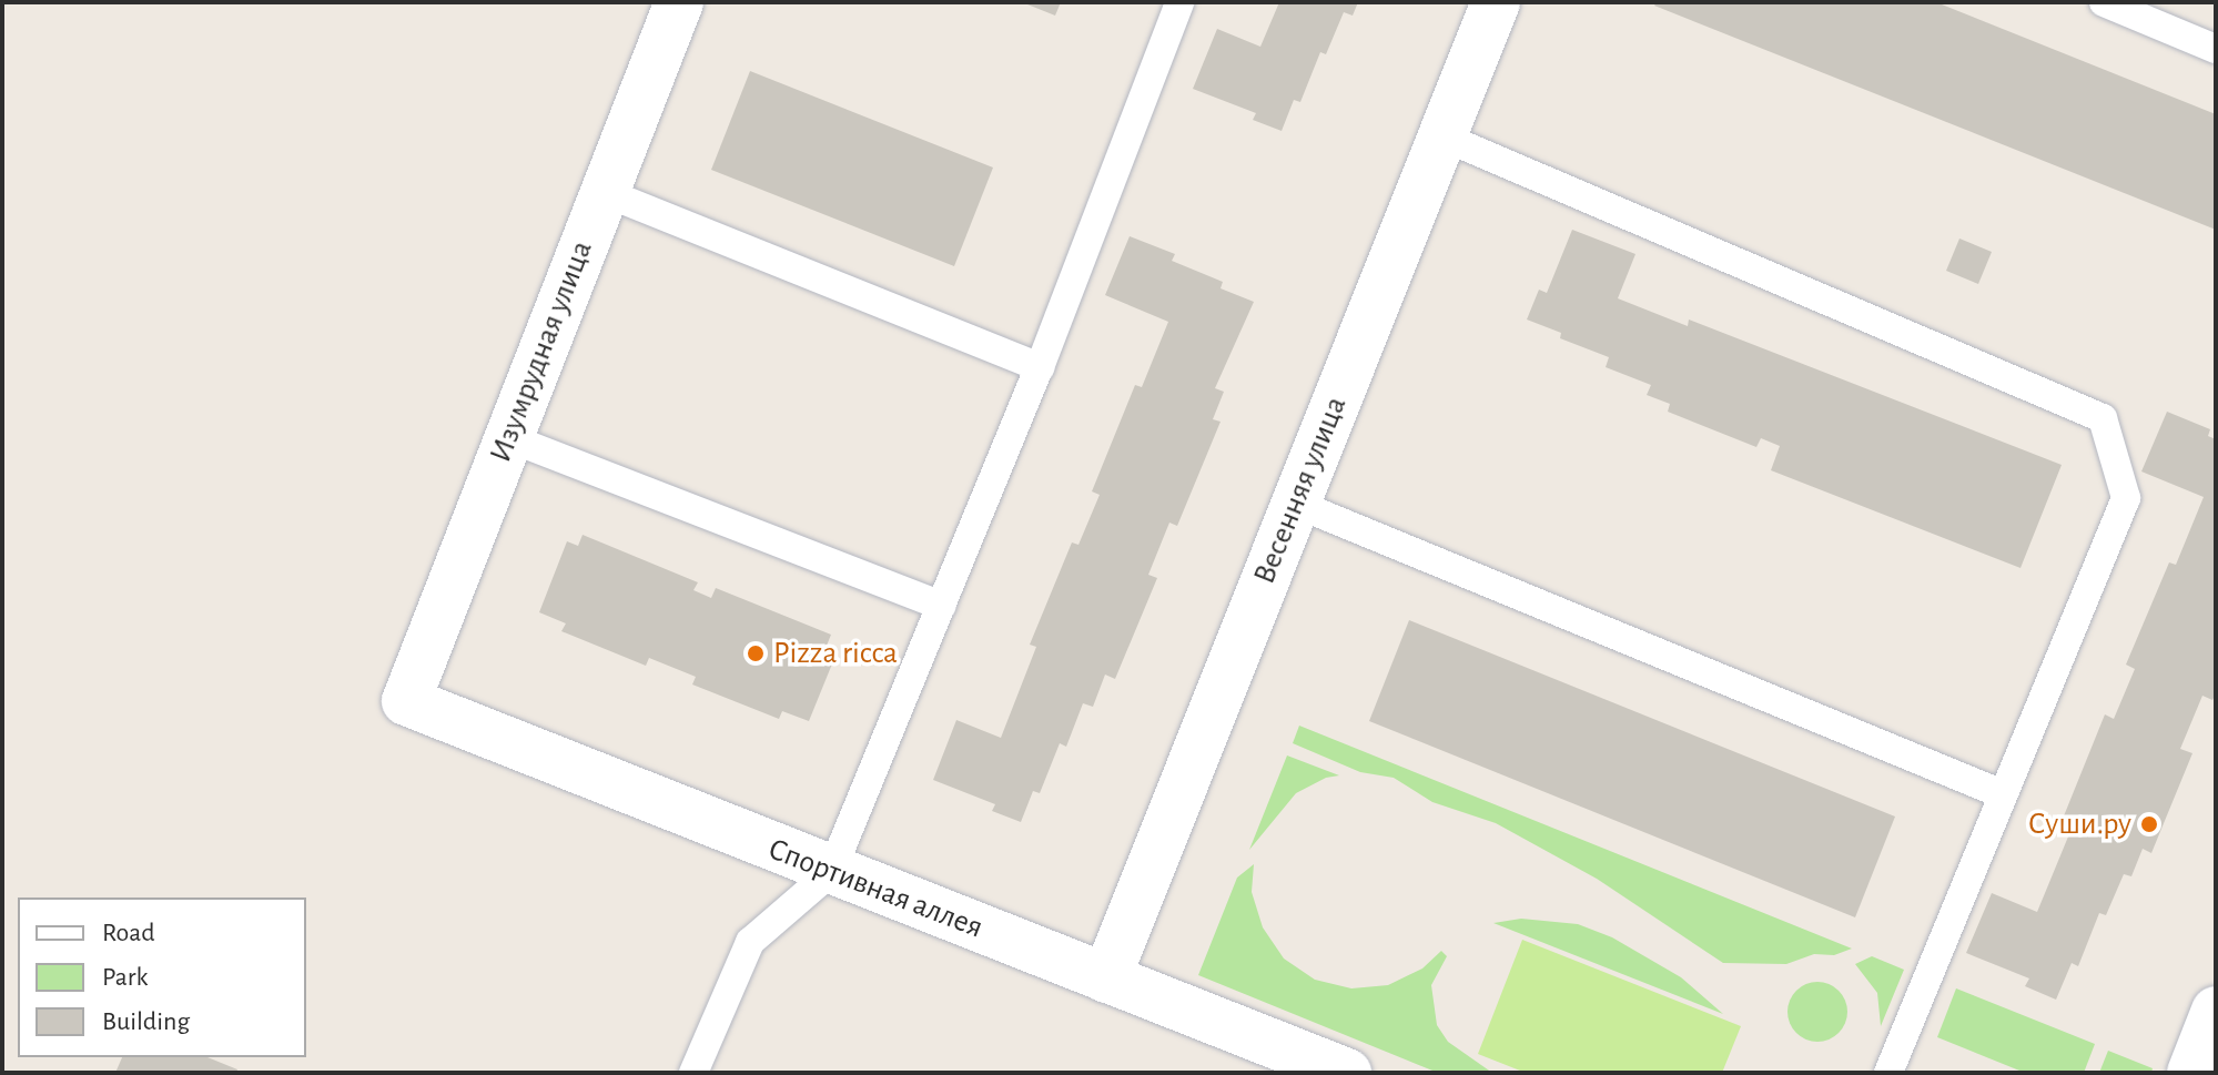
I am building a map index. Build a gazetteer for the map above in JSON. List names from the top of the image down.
{
  "streets": {
    "street": ["Изумрудная улица", "Весенняя улица", "Спортивная аллея"]
  },
  "crossings": [
    ["Изумрудная улица", "Спортивная аллея"],
    ["Весенняя улица", "Спортивная аллея"]
  ],
  "places": ["Pizza ricca", "Суши.ру"],
  "legend": ["Road", "Park", "Building"]
}
